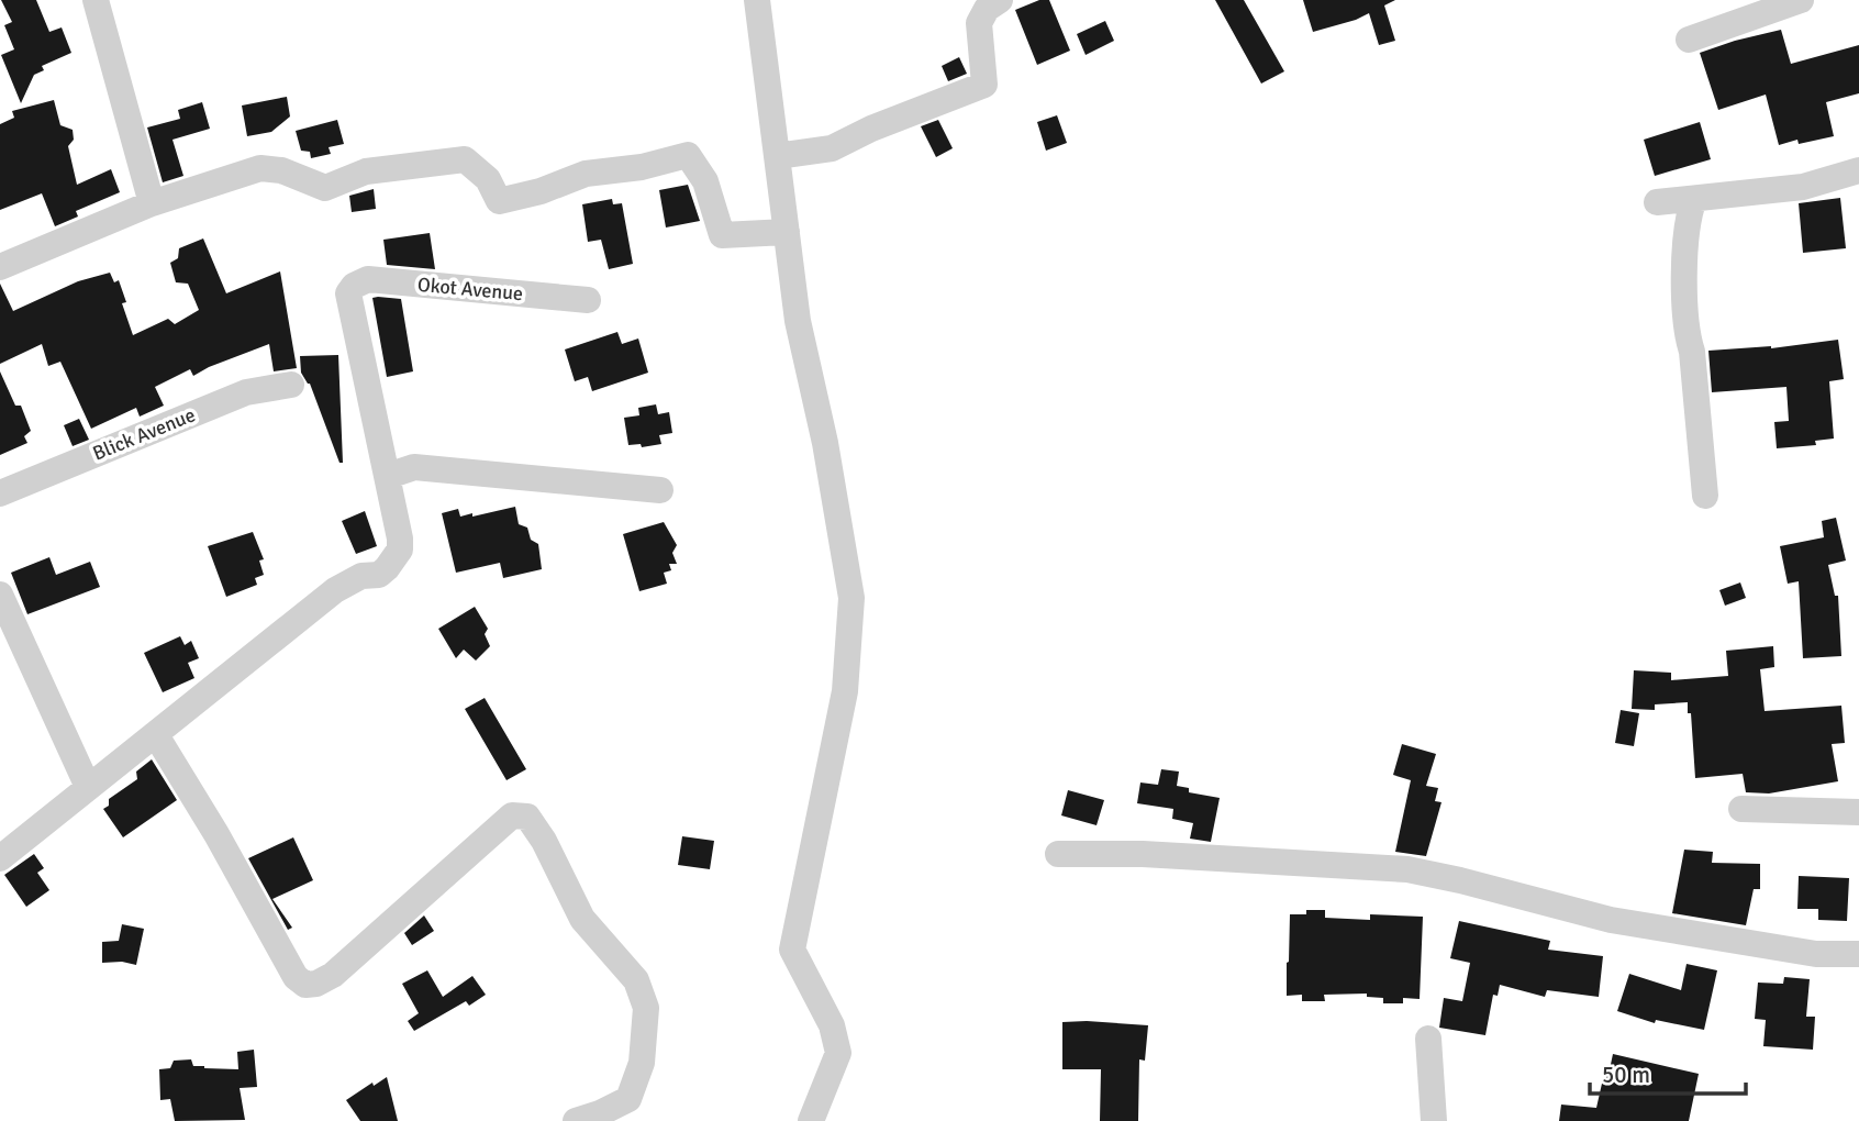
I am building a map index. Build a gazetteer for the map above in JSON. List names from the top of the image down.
{
  "streets": {
    "street": ["Okot Avenue", "Blick Avenue"]
  },
  "scale_bar": "50 m"
}
